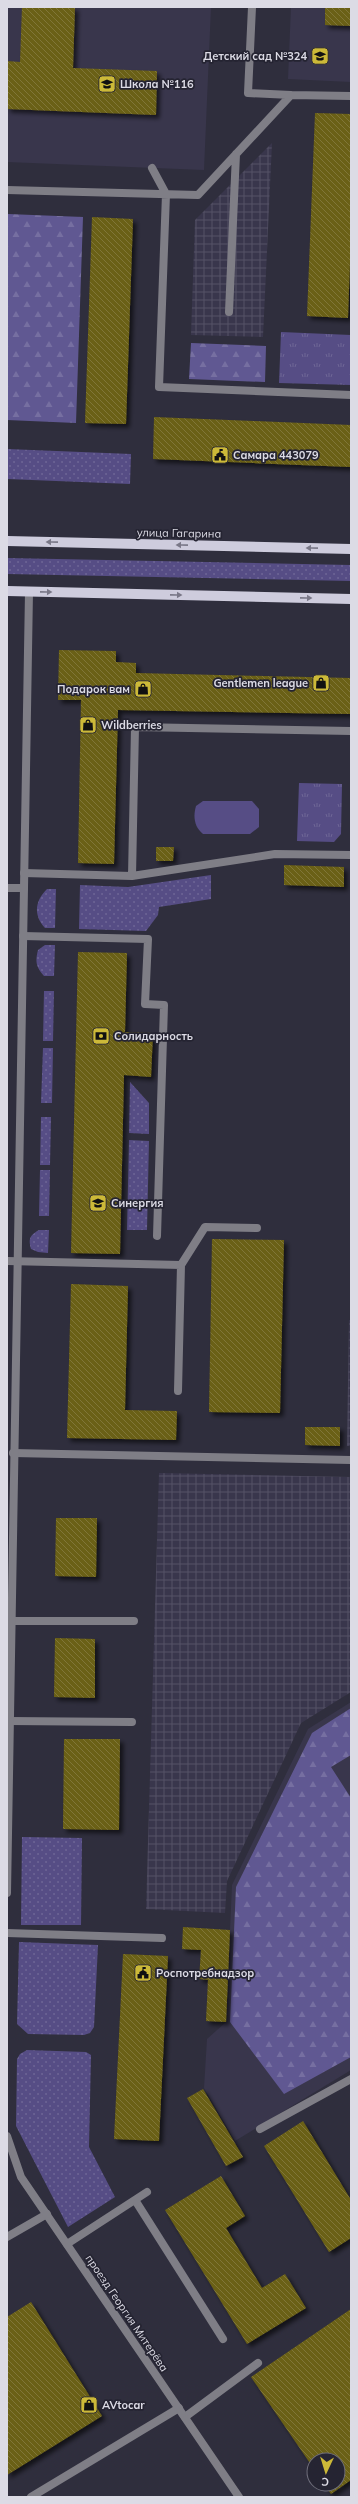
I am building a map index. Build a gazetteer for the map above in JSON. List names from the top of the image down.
{
  "streets": {
    "main road": ["улица Гагарина"],
    "street": ["проезд Георгия Митерёва"]
  },
  "places": {
    "school or university": ["Детский сад №324", "Школа №116", "Синергия"],
    "public building": ["Самара 443079", "Роспотребнадзор"],
    "shop": [
      "Gentlemen league",
      "Подарок вам",
      "Wildberries",
      "AVtocar"
    ],
    "bank": ["Солидарность"]
  },
  "north": "bottom"
}
